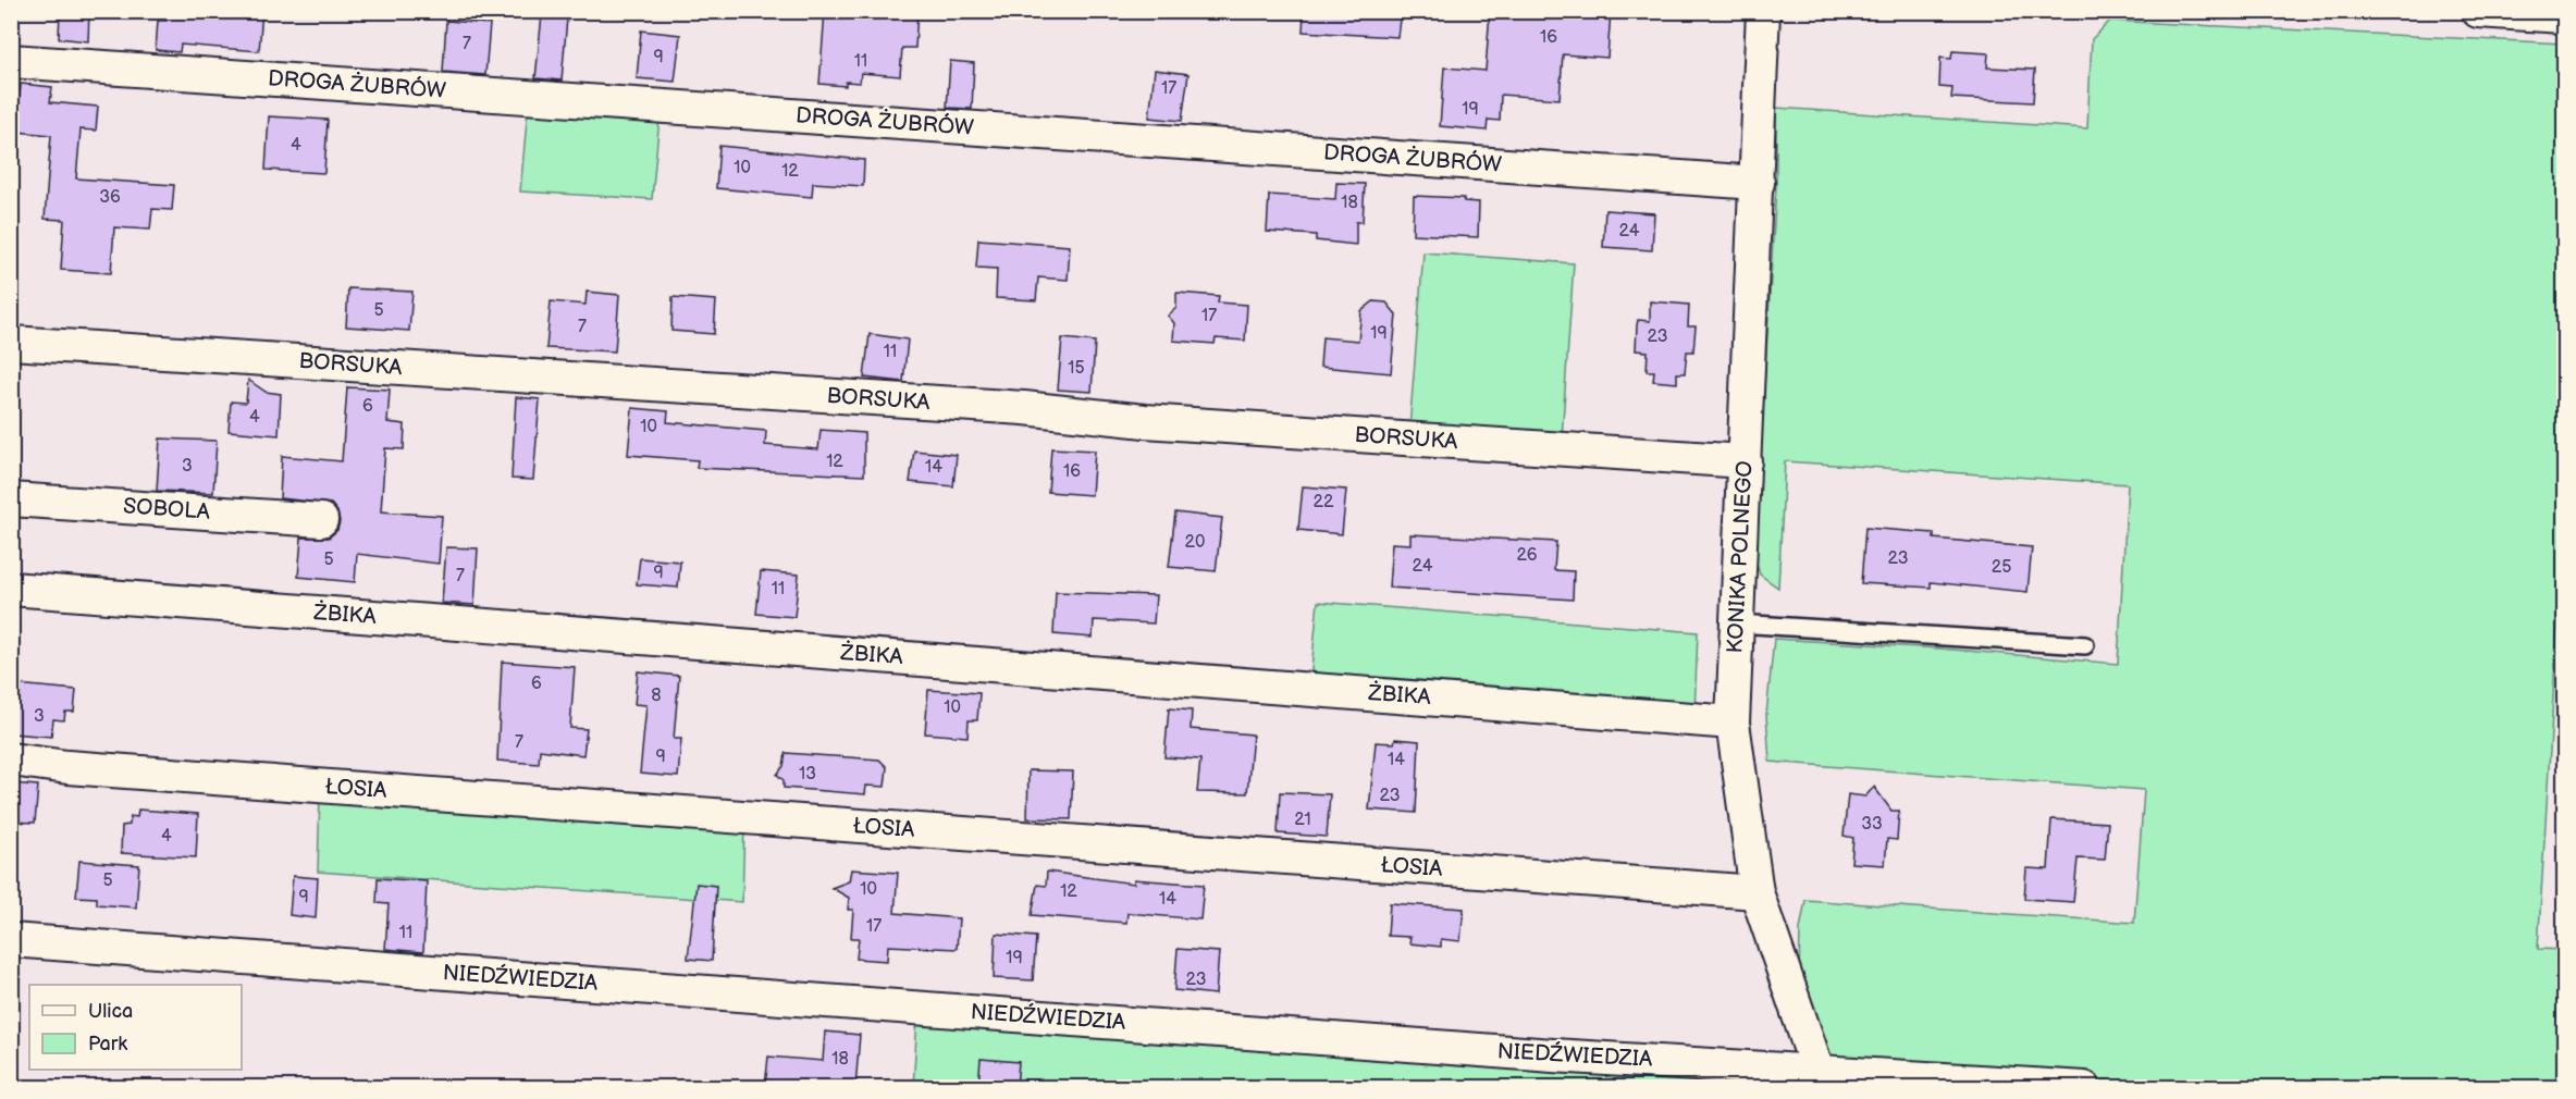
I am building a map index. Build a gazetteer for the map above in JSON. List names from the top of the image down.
{
  "streets": {
    "street": [
      "DROGA ŻUBRÓW",
      "BORSUKA",
      "SOBOLA",
      "KONIKA POLNEGO",
      "ŻBIKA",
      "ŁOSIA",
      "NIEDŹWIEDZIA"
    ]
  },
  "crossings": [
    ["DROGA ŻUBRÓW", "KONIKA POLNEGO"],
    ["BORSUKA", "KONIKA POLNEGO"],
    ["KONIKA POLNEGO", "ŻBIKA"],
    ["KONIKA POLNEGO", "ŁOSIA"],
    ["KONIKA POLNEGO", "NIEDŹWIEDZIA"]
  ],
  "house_numbers": [
    "16",
    "7",
    "9",
    "11",
    "17",
    "19",
    "4",
    "10",
    "12",
    "36",
    "18",
    "24",
    "5",
    "17",
    "7",
    "19",
    "23",
    "11",
    "15",
    "6",
    "4",
    "10",
    "12",
    "3",
    "14",
    "16",
    "22",
    "20",
    "26",
    "23",
    "5",
    "24",
    "25",
    "9",
    "7",
    "11",
    "6",
    "8",
    "10",
    "3",
    "7",
    "9",
    "14",
    "13",
    "23",
    "21",
    "33",
    "4",
    "5",
    "10",
    "12",
    "9",
    "14",
    "17",
    "11",
    "19",
    "23",
    "18"
  ],
  "legend": ["Ulica", "Park"]
}
